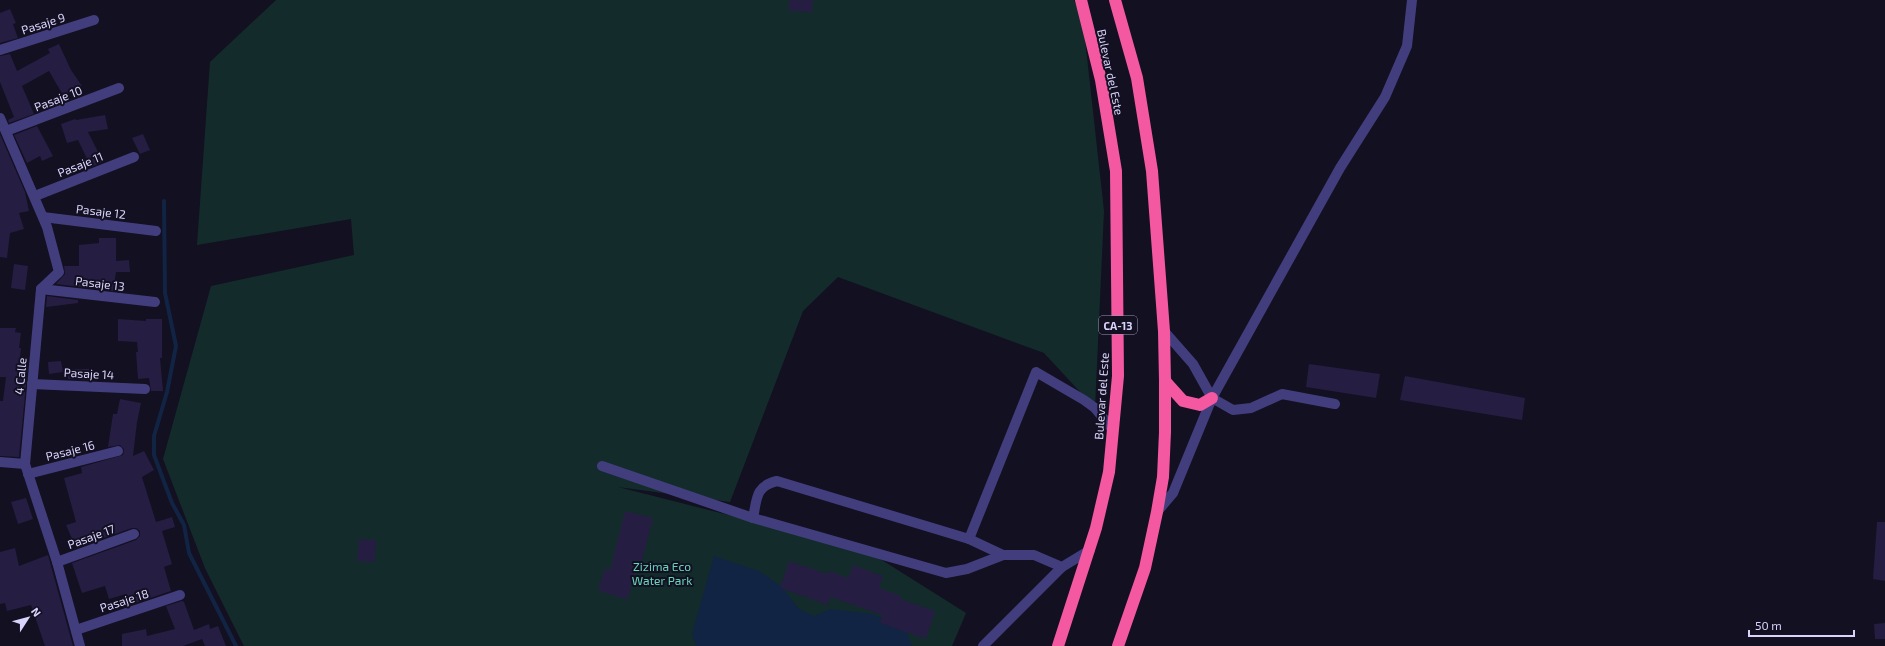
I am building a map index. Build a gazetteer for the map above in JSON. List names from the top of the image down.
{
  "streets": {
    "highway": ["Bulevar del Este", "CA-13"],
    "street": [
      "Pasaje 9",
      "Pasaje 10",
      "Pasaje 11",
      "Pasaje 12",
      "Pasaje 13",
      "Pasaje 14",
      "4 Calle",
      "Pasaje 16",
      "Pasaje 17",
      "Pasaje 18"
    ]
  },
  "crossings": [
    ["Pasaje 13", "4 Calle"],
    ["Pasaje 14", "4 Calle"],
    ["4 Calle", "Pasaje 16"],
    ["4 Calle", "Pasaje 17"],
    ["4 Calle", "Pasaje 18"]
  ],
  "parks": ["Zizima Eco Water Park"],
  "scale_bar": "50 m",
  "north": "top right"
}
